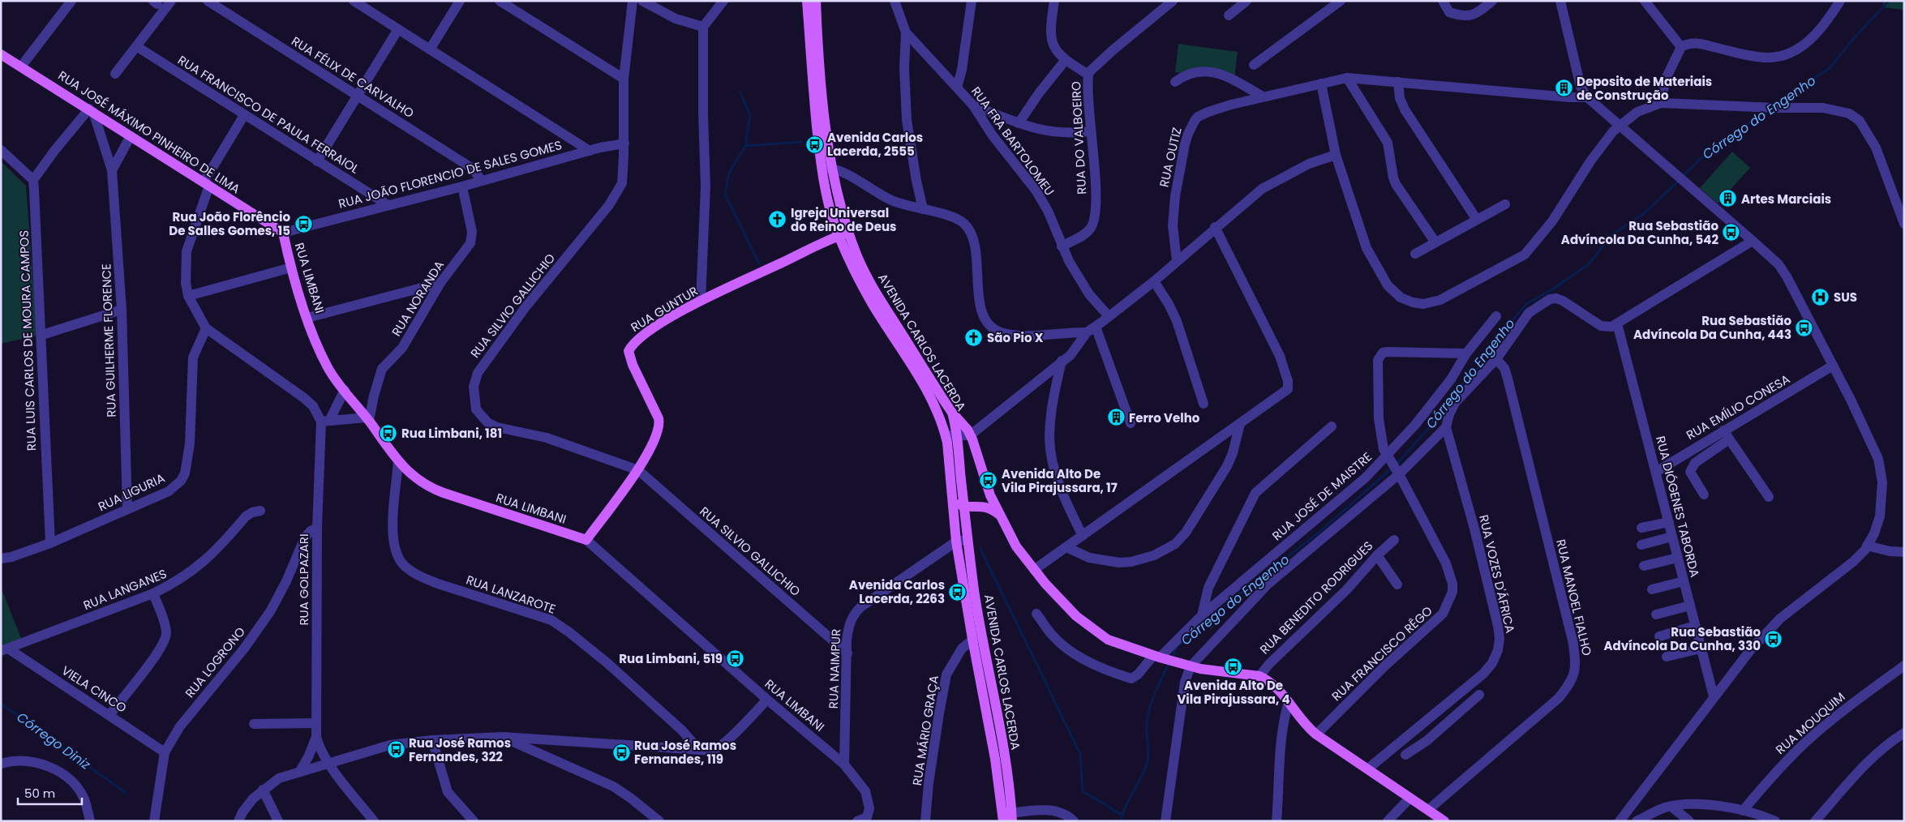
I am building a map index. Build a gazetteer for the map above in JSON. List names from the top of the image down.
{
  "streets": {
    "main road": [
      "RUA JOSÉ MÁXIMO PINHEIRO DE LIMA",
      "RUA LIMBANI",
      "RUA GUNTUR",
      "AVENIDA CARLOS LACERDA"
    ],
    "street": [
      "RUA FÉLIX DE CARVALHO",
      "RUA FRANCISCO DE PAULA FERRAIOL",
      "RUA DO VALBOEIRO",
      "RUA FRA BARTOLOMEU",
      "RUA OUTIZ",
      "RUA JOÃO FLORENCIO DE SALES GOMES",
      "RUA NORANDA",
      "RUA SILVIO GALLICHIO",
      "RUA LUIS CARLOS DE MOURA CAMPOS",
      "RUA GUILHERME FLORENCE",
      "RUA EMÍLIO CONESA",
      "RUA LIGURIA",
      "RUA JOSÉ DE MAISTRE",
      "RUA DIÓGENES TABORDA",
      "RUA VOZES D'ÁFRICA",
      "RUA GOLPAZARI",
      "RUA LANGANES",
      "RUA LANZAROTE",
      "RUA BENEDITO RODRIGUES",
      "RUA MANOEL FIALHO",
      "RUA FRANCISCO RÊGO",
      "RUA LOGRONO",
      "RUA NAIMPUR",
      "VIELA CINCO",
      "RUA MOUQUIM",
      "RUA MÁRIO GRAÇA"
    ]
  },
  "crossings": [
    ["RUA FÉLIX DE CARVALHO", "RUA JOÃO FLORENCIO DE SALES GOMES"],
    ["RUA FRANCISCO DE PAULA FERRAIOL", "RUA JOÃO FLORENCIO DE SALES GOMES"],
    ["RUA JOSÉ MÁXIMO PINHEIRO DE LIMA", "RUA JOÃO FLORENCIO DE SALES GOMES"],
    ["RUA JOSÉ MÁXIMO PINHEIRO DE LIMA", "RUA LIMBANI"],
    ["RUA JOSÉ MÁXIMO PINHEIRO DE LIMA", "RUA GUILHERME FLORENCE"],
    ["RUA DO VALBOEIRO", "RUA FRA BARTOLOMEU"],
    ["RUA JOÃO FLORENCIO DE SALES GOMES", "RUA LIMBANI"],
    ["RUA JOÃO FLORENCIO DE SALES GOMES", "RUA NORANDA"],
    ["RUA JOÃO FLORENCIO DE SALES GOMES", "RUA SILVIO GALLICHIO"],
    ["RUA LIMBANI", "RUA NORANDA"],
    ["RUA LIMBANI", "RUA GUNTUR"],
    ["RUA LIMBANI", "RUA LANZAROTE"],
    ["RUA LIMBANI", "RUA NAIMPUR"],
    ["RUA SILVIO GALLICHIO", "RUA GUNTUR"],
    ["RUA SILVIO GALLICHIO", "RUA NAIMPUR"],
    ["RUA GUNTUR", "AVENIDA CARLOS LACERDA"],
    ["RUA LUIS CARLOS DE MOURA CAMPOS", "RUA LIGURIA"],
    ["RUA GUILHERME FLORENCE", "RUA LIGURIA"],
    ["AVENIDA CARLOS LACERDA", "RUA NAIMPUR"],
    ["AVENIDA CARLOS LACERDA", "RUA MÁRIO GRAÇA"],
    ["RUA EMÍLIO CONESA", "RUA DIÓGENES TABORDA"],
    ["RUA JOSÉ DE MAISTRE", "RUA FRANCISCO RÊGO"],
    ["RUA GOLPAZARI", "RUA LOGRONO"],
    ["RUA LANGANES", "VIELA CINCO"],
    ["RUA LOGRONO", "VIELA CINCO"]
  ],
  "water": ["Córrego do Engenho", "Córrego Diniz"],
  "places": {
    "building": ["Deposito de Materiais de Construção", "Artes Marciais", "Ferro Velho"],
    "bus stop": [
      "Avenida Carlos Lacerda, 2555",
      "Rua João Florêncio De Salles Gomes, 15",
      "Rua Sebastião Advíncola Da Cunha, 542",
      "Rua Sebastião Advíncola Da Cunha, 443",
      "Rua Limbani, 181",
      "Avenida Alto De Vila Pirajussara, 17",
      "Avenida Carlos Lacerda, 2263",
      "Rua Sebastião Advíncola Da Cunha, 330",
      "Rua Limbani, 519",
      "Avenida Alto De Vila Pirajussara, 4",
      "Rua José Ramos Fernandes, 322",
      "Rua José Ramos Fernandes, 119"
    ],
    "church": ["Igreja Universal do Reino de Deus", "São Pio X"],
    "hospital": ["SUS"]
  },
  "scale_bar": "50 m"
}
